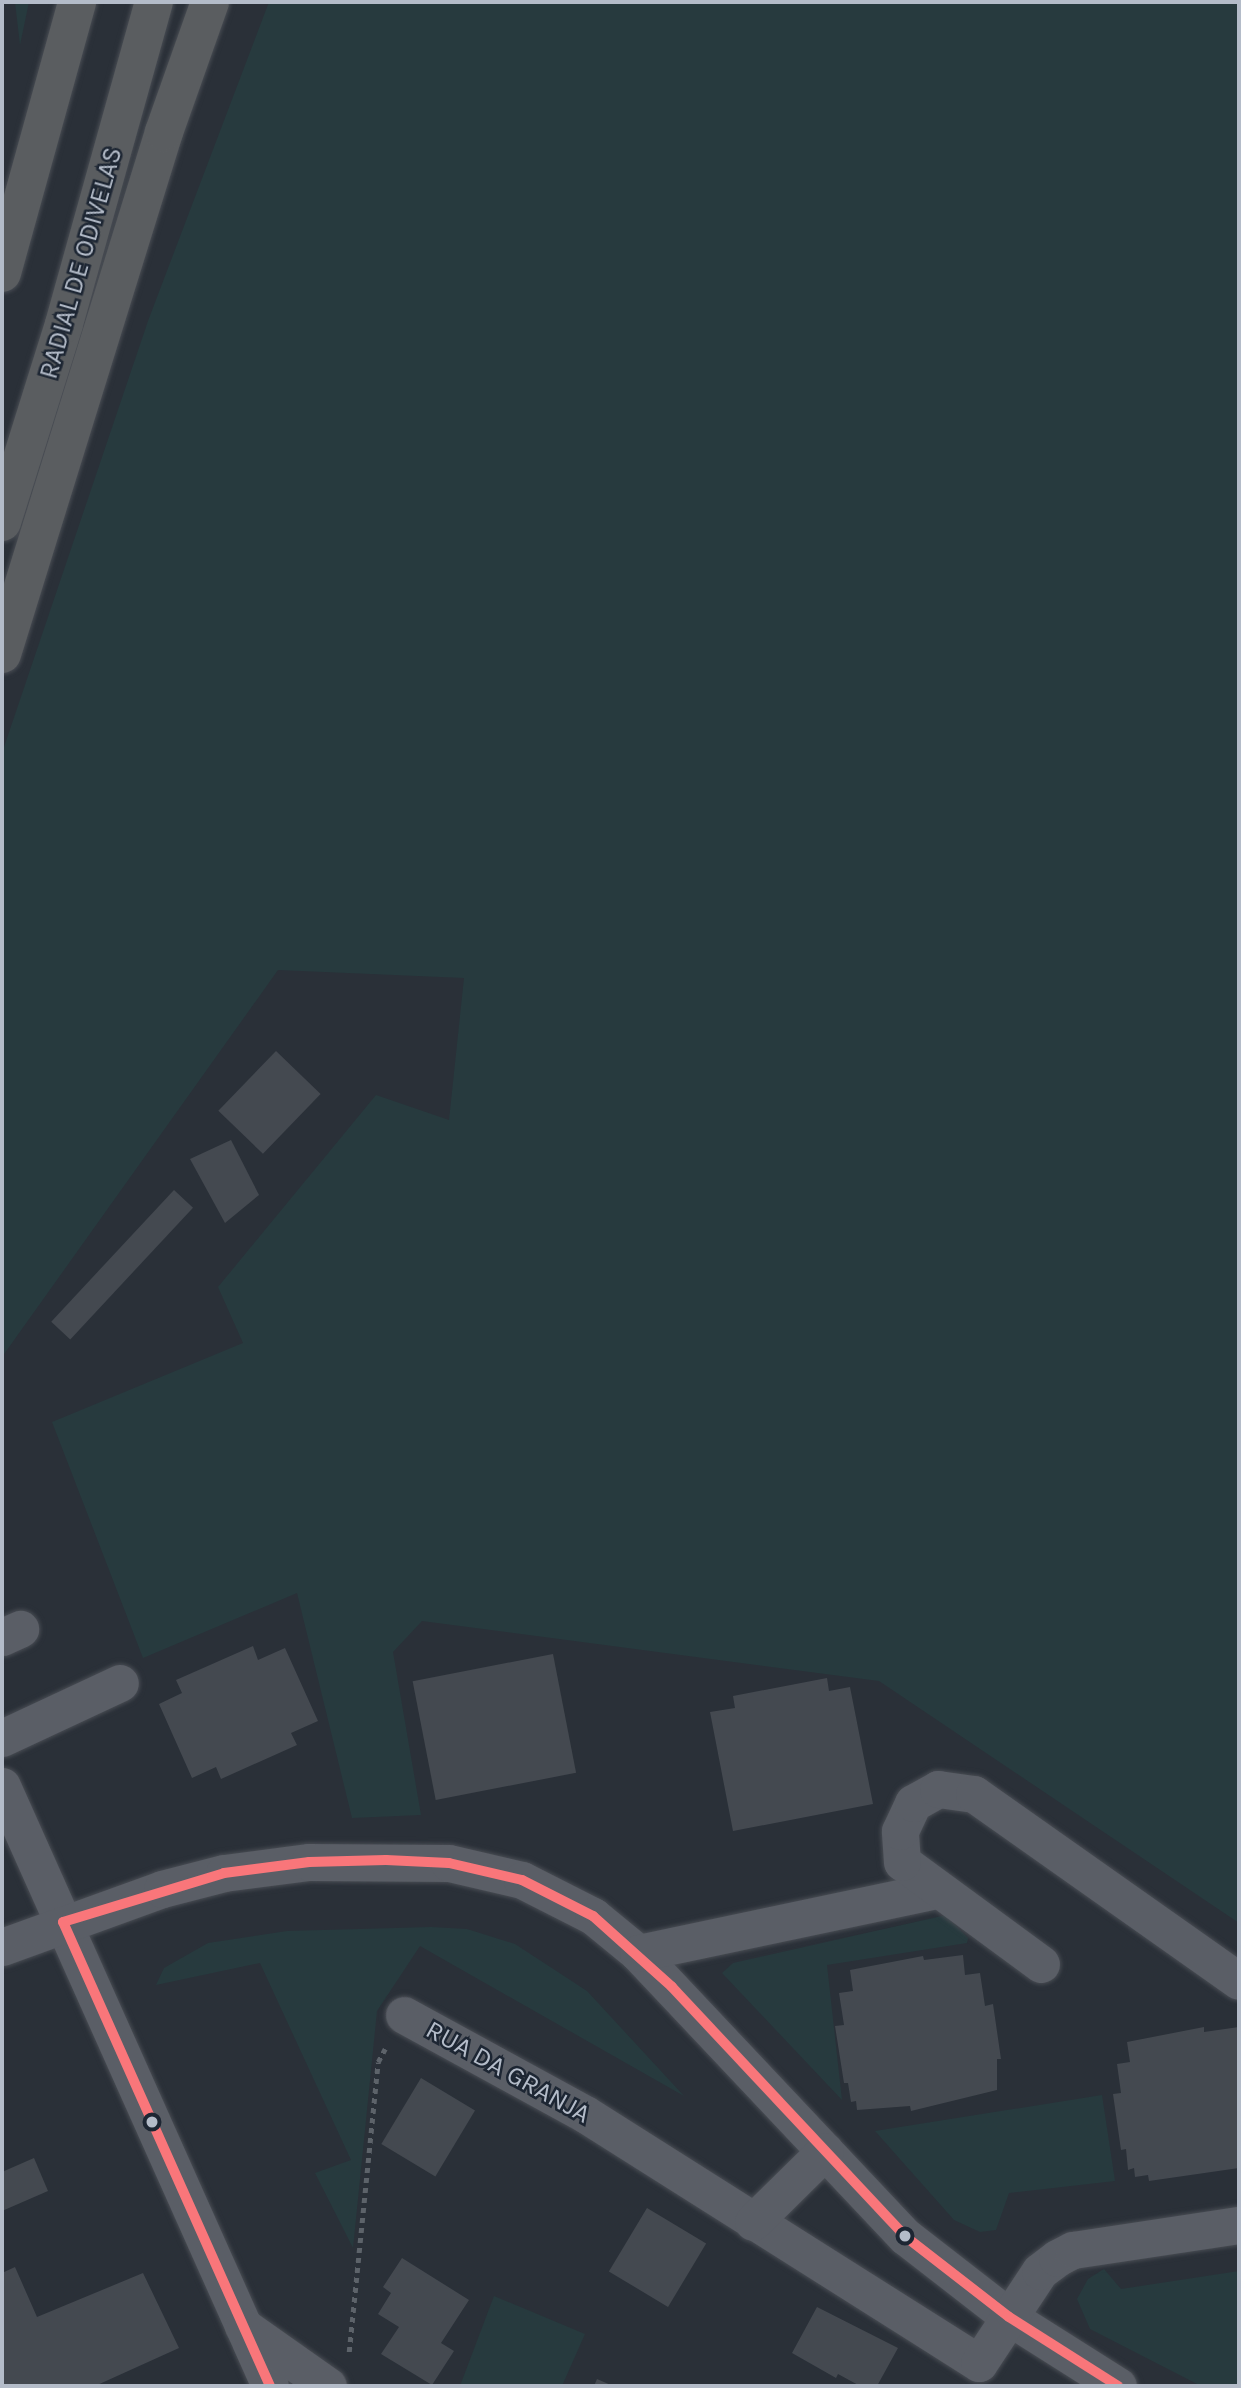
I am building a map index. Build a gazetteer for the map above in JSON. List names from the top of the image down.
{
  "streets": {
    "highway": ["RADIAL DE ODIVELAS"],
    "street": ["RUA DA GRANJA"]
  }
}
